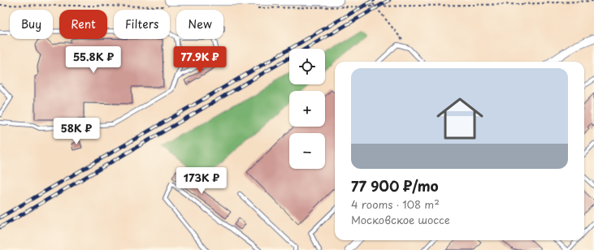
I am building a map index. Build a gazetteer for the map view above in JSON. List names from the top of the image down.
{
  "page": {
    "chip": [
      "Buy",
      "Rent",
      "Filters",
      "New"
    ],
    "price": [
      "55.8K ₽",
      "77.9K ₽",
      "58K ₽",
      "173K ₽"
    ],
    "map_buttons": ["+", "−"],
    "list": [
      {
        "name": "77 900 ₽/mo",
        "note": "4 rooms · 108 m² · Московское шоссе"
      }
    ]
  }
}
